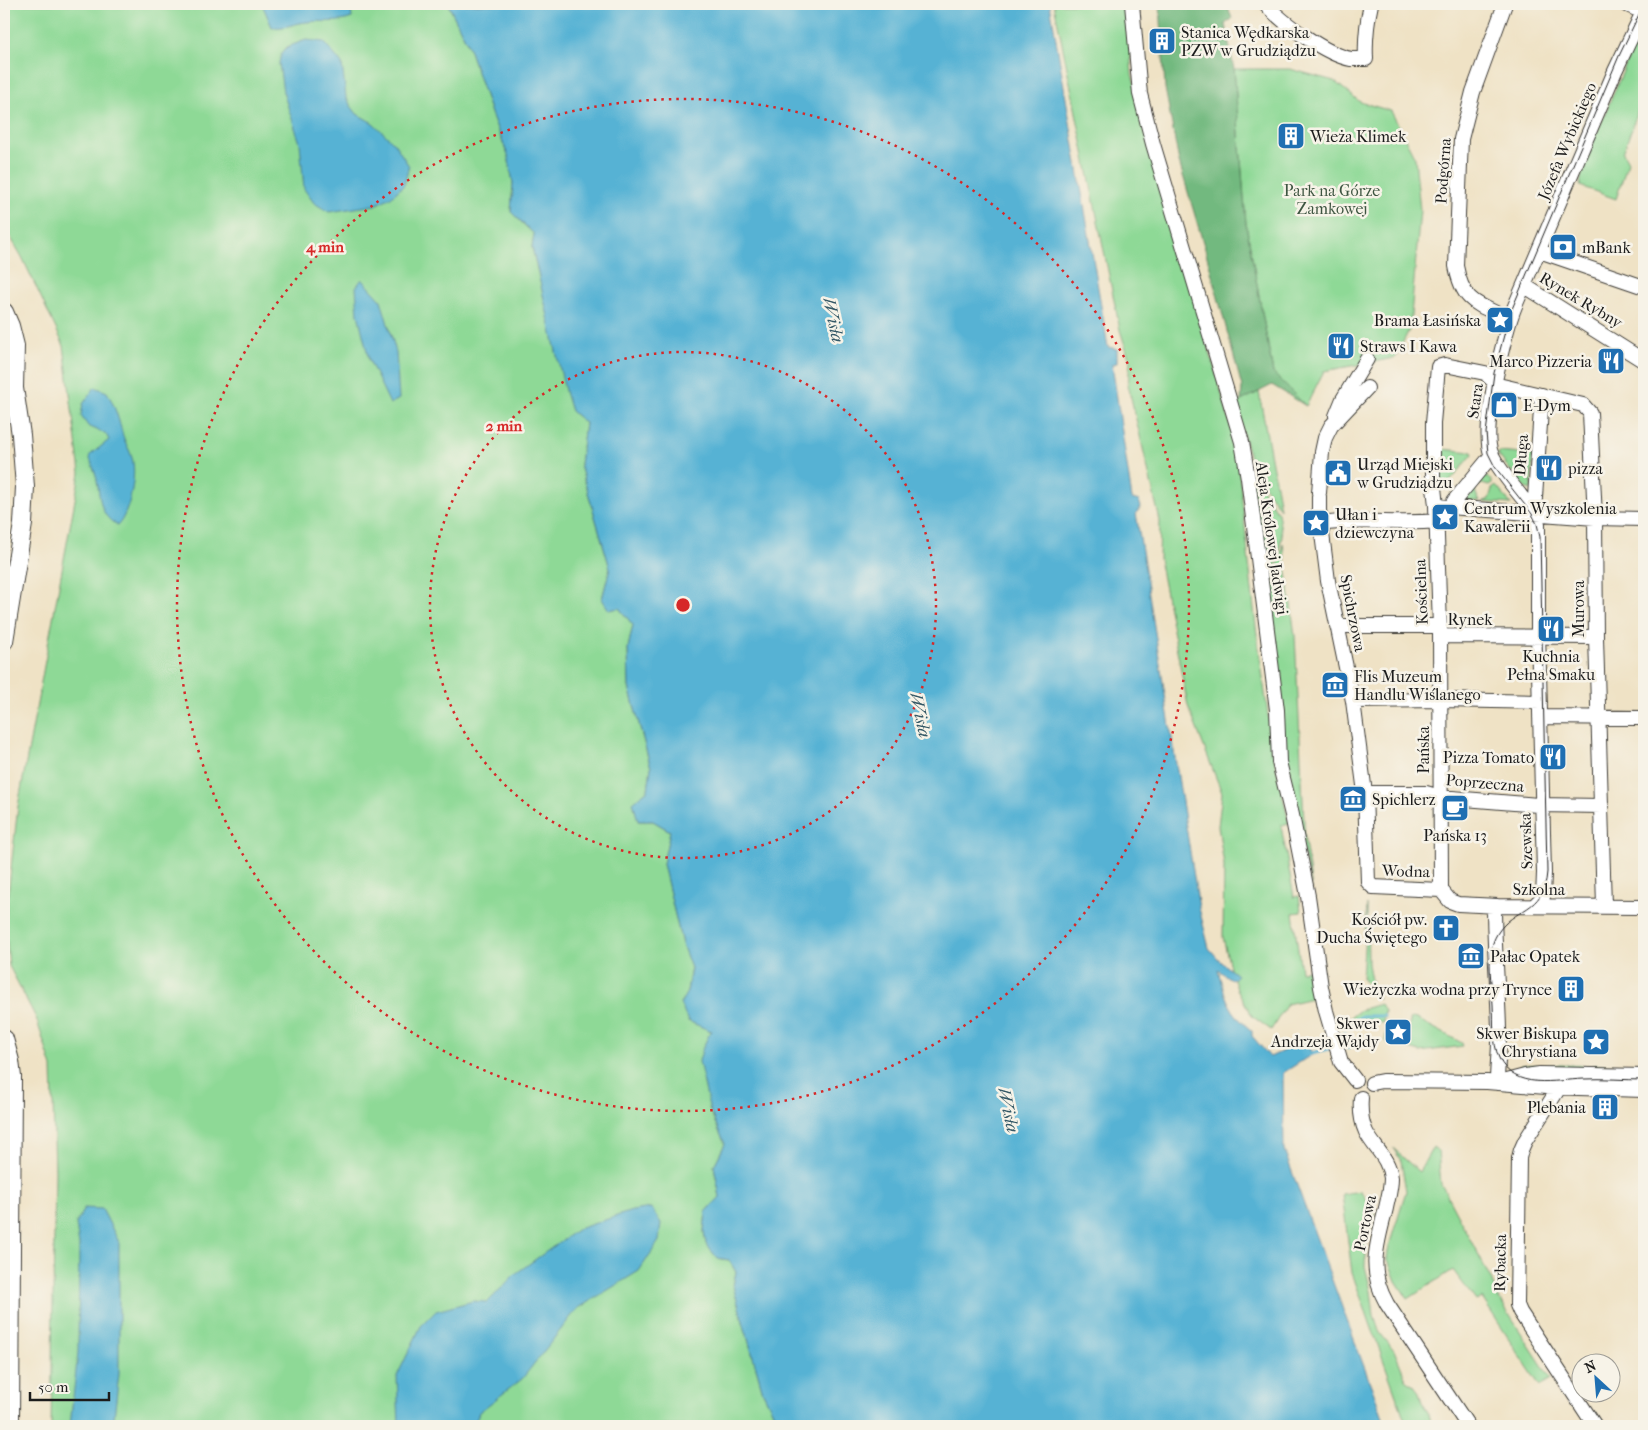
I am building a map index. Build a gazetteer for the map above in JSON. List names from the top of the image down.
{
  "streets": {
    "street": [
      "Józefa Wybickiego",
      "Podgórna",
      "Rynek Rybny",
      "Stara",
      "Długa",
      "Aleja Królowej Jadwigi",
      "Kościelna",
      "Murowa",
      "Spichrzowa",
      "Rynek",
      "Pańska",
      "Poprzeczna",
      "Szewska",
      "Wodna",
      "Szkolna",
      "Portowa",
      "Rybacka"
    ]
  },
  "crossings": [
    ["Józefa Wybickiego", "Rynek Rybny"],
    ["Józefa Wybickiego", "Stara"],
    ["Podgórna", "Stara"],
    ["Rynek Rybny", "Stara"],
    ["Stara", "Długa"],
    ["Stara", "Murowa"],
    ["Długa", "Murowa"],
    ["Długa", "Rynek"],
    ["Aleja Królowej Jadwigi", "Portowa"],
    ["Kościelna", "Murowa"],
    ["Kościelna", "Rynek"],
    ["Murowa", "Rynek"],
    ["Murowa", "Poprzeczna"],
    ["Murowa", "Szkolna"],
    ["Spichrzowa", "Poprzeczna"],
    ["Spichrzowa", "Wodna"],
    ["Rynek", "Pańska"],
    ["Pańska", "Poprzeczna"],
    ["Pańska", "Wodna"],
    ["Pańska", "Szkolna"],
    ["Poprzeczna", "Szewska"],
    ["Szewska", "Szkolna"],
    ["Wodna", "Szkolna"]
  ],
  "water": ["Wisła"],
  "parks": ["Park na Górze Zamkowej"],
  "places": {
    "building": [
      "Stanica Wędkarska PZW w Grudziądzu",
      "Wieża Klimek",
      "Wieżyczka wodna przy Trynce",
      "Plebania"
    ],
    "bank": ["mBank"],
    "place": [
      "Brama Łasińska",
      "Centrum Wyszkolenia Kawalerii",
      "Ułan i dziewczyna",
      "Skwer Andrzeja Wajdy",
      "Skwer Biskupa Chrystiana"
    ],
    "restaurant": [
      "Straws I Kawa",
      "Marco Pizzeria",
      "pizza",
      "Kuchnia Pełna Smaku",
      "Pizza Tomato"
    ],
    "shop": ["E-Dym"],
    "public building": ["Urząd Miejski w Grudziądzu"],
    "museum": ["Flis Muzeum Handlu Wiślanego", "Spichlerz", "Pałac Opatek"],
    "cafe": ["Pańska 13"],
    "church": ["Kościół pw. Ducha Świętego"]
  },
  "scale_bar": "50 m",
  "north": "top left",
  "rings": ["4 min", "2 min"]
}
